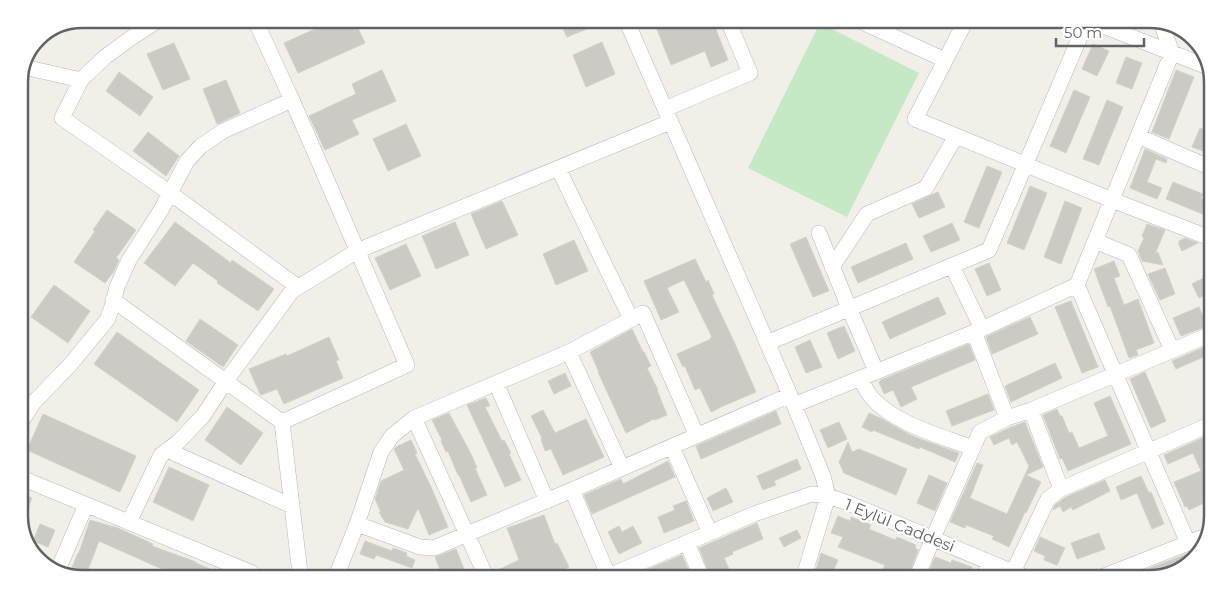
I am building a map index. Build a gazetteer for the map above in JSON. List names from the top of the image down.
{
  "streets": {
    "street": ["1 Eylül Caddesi"]
  },
  "scale_bar": "50 m"
}
